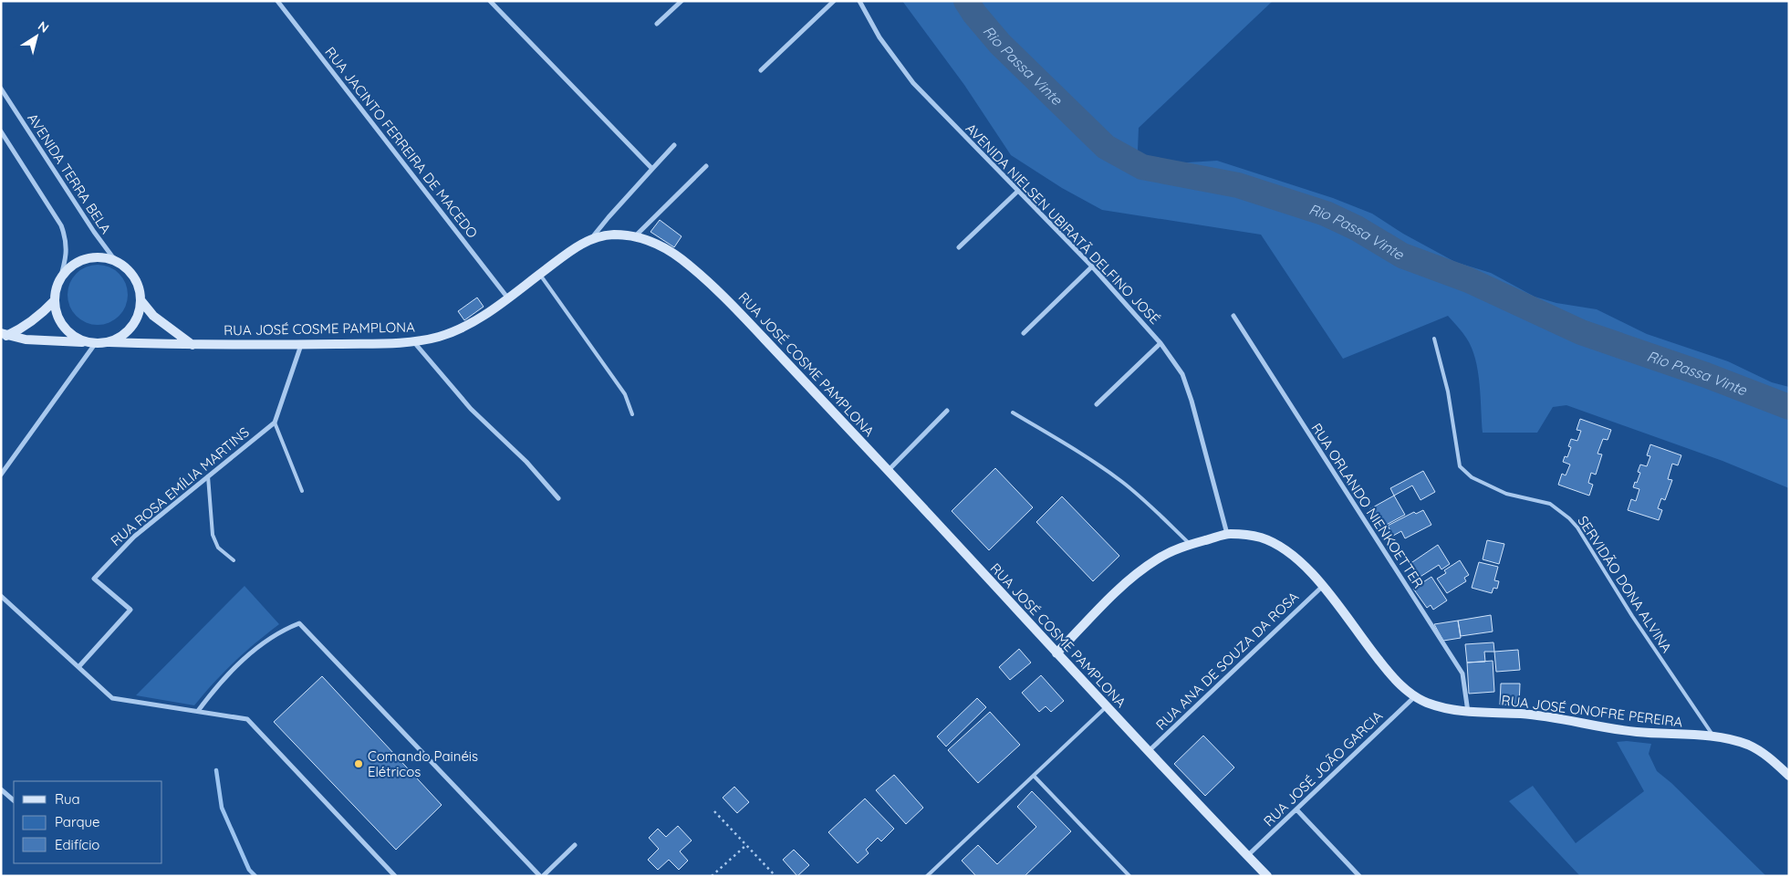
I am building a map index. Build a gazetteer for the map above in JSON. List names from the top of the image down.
{
  "streets": {
    "main road": ["RUA JOSÉ COSME PAMPLONA", "RUA JOSÉ ONOFRE PEREIRA"],
    "street": [
      "RUA JACINTO FERREIRA DE MACEDO",
      "AVENIDA TERRA BELA",
      "AVENIDA NIELSEN UBIRATÃ DELFINO JOSÉ",
      "RUA ROSA EMÍLIA MARTINS",
      "RUA ORLANDO NIENKOETTER",
      "RUA ANA DE SOUZA DA ROSA",
      "RUA JOSÉ JOÃO GARCIA"
    ],
    "lane": ["SERVIDÃO DONA ALVINA"]
  },
  "crossings": [
    ["RUA JACINTO FERREIRA DE MACEDO", "RUA JOSÉ COSME PAMPLONA"],
    ["AVENIDA TERRA BELA", "RUA JOSÉ COSME PAMPLONA"],
    ["AVENIDA NIELSEN UBIRATÃ DELFINO JOSÉ", "RUA JOSÉ ONOFRE PEREIRA"],
    ["RUA JOSÉ COSME PAMPLONA", "RUA ANA DE SOUZA DA ROSA"],
    ["RUA JOSÉ COSME PAMPLONA", "RUA JOSÉ ONOFRE PEREIRA"],
    ["RUA JOSÉ COSME PAMPLONA", "RUA JOSÉ JOÃO GARCIA"],
    ["RUA ORLANDO NIENKOETTER", "RUA JOSÉ ONOFRE PEREIRA"],
    ["SERVIDÃO DONA ALVINA", "RUA JOSÉ ONOFRE PEREIRA"],
    ["RUA ANA DE SOUZA DA ROSA", "RUA JOSÉ ONOFRE PEREIRA"],
    ["RUA JOSÉ ONOFRE PEREIRA", "RUA JOSÉ JOÃO GARCIA"]
  ],
  "water": ["Rio Passa Vinte"],
  "places": ["Comando Painéis Elétricos"],
  "legend": ["Rua", "Parque", "Edifício"],
  "north": "top right"
}
